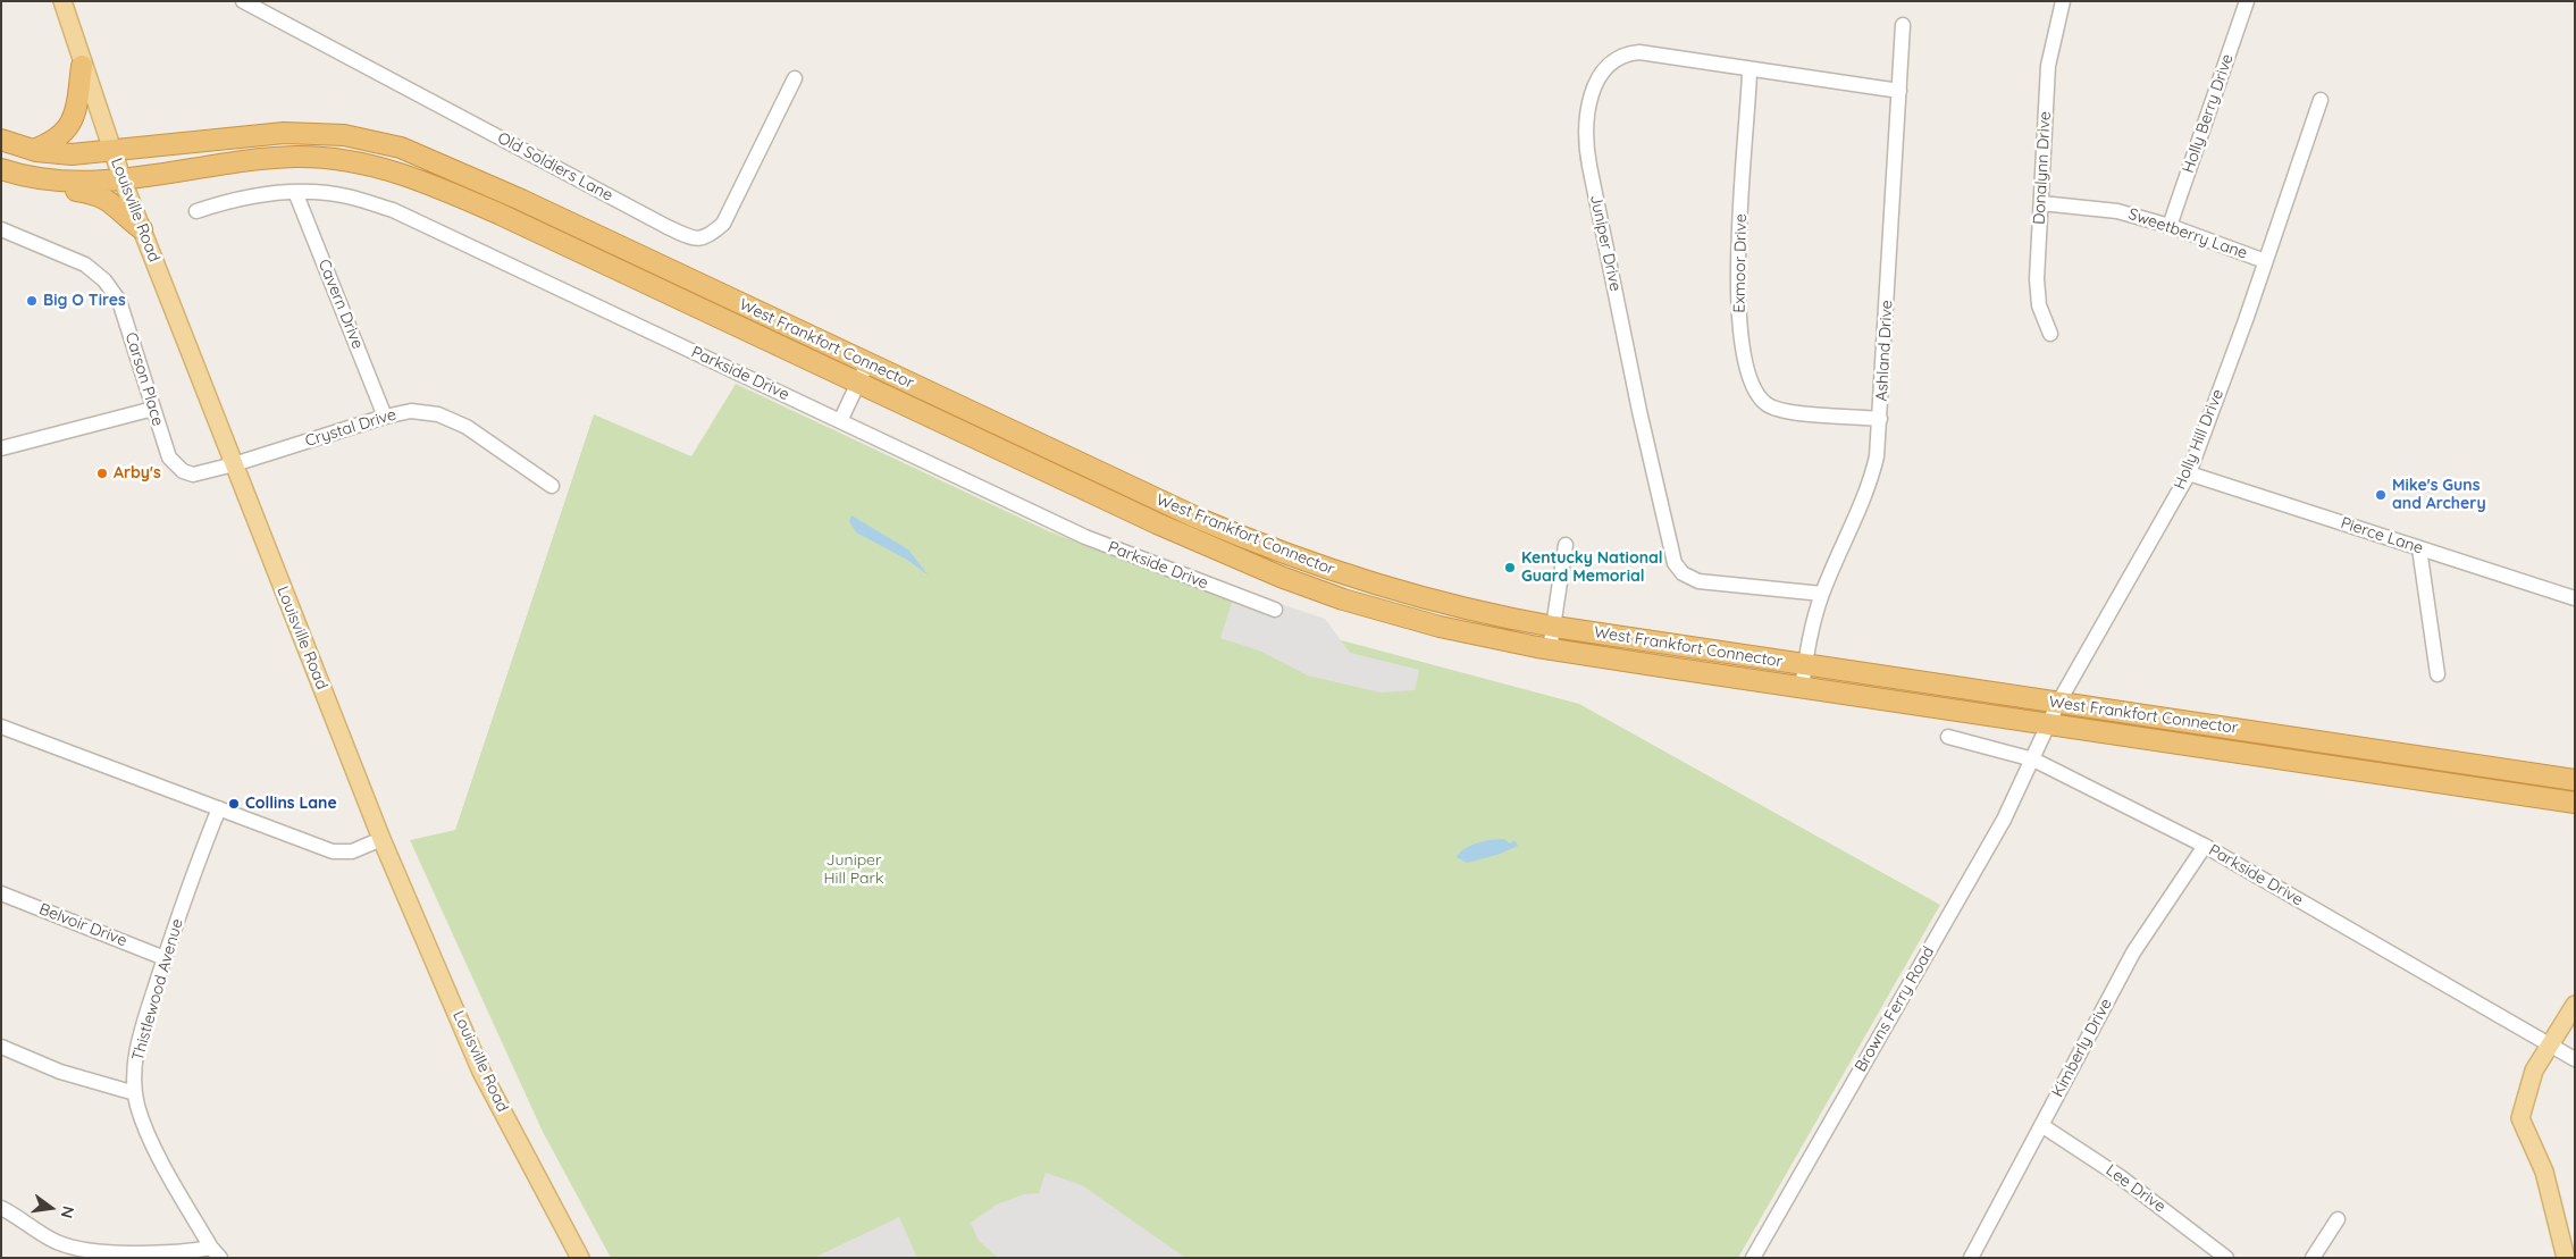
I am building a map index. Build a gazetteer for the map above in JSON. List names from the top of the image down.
{
  "streets": {
    "highway": ["West Frankfort Connector"],
    "main road": ["Louisville Road"],
    "street": [
      "Holly Berry Drive",
      "Old Soldiers Lane",
      "Donalynn Drive",
      "Sweetberry Lane",
      "Juniper Drive",
      "Exmoor Drive",
      "Cavern Drive",
      "Ashland Drive",
      "Parkside Drive",
      "Carson Place",
      "Crystal Drive",
      "Holly Hill Drive",
      "Pierce Lane",
      "Belvoir Drive",
      "Thistlewood Avenue",
      "Browns Ferry Road",
      "Kimberly Drive",
      "Lee Drive"
    ]
  },
  "crossings": [
    ["Holly Berry Drive", "Sweetberry Lane"],
    ["Donalynn Drive", "Sweetberry Lane"],
    ["Louisville Road", "West Frankfort Connector"],
    ["Louisville Road", "Carson Place"],
    ["Louisville Road", "Crystal Drive"],
    ["Sweetberry Lane", "Holly Hill Drive"],
    ["Juniper Drive", "Exmoor Drive"],
    ["Juniper Drive", "Ashland Drive"],
    ["Exmoor Drive", "Ashland Drive"],
    ["Cavern Drive", "Parkside Drive"],
    ["Cavern Drive", "Crystal Drive"],
    ["West Frankfort Connector", "Ashland Drive"],
    ["West Frankfort Connector", "Holly Hill Drive"],
    ["Parkside Drive", "Holly Hill Drive"],
    ["Parkside Drive", "Browns Ferry Road"],
    ["Parkside Drive", "Kimberly Drive"],
    ["Carson Place", "Crystal Drive"],
    ["Holly Hill Drive", "Pierce Lane"],
    ["Holly Hill Drive", "Browns Ferry Road"],
    ["Belvoir Drive", "Thistlewood Avenue"],
    ["Kimberly Drive", "Lee Drive"]
  ],
  "parks": ["Juniper Hill Park"],
  "places": [
    "Big O Tires",
    "Arby's",
    "Mike's Guns and Archery",
    "Kentucky National Guard Memorial",
    "Collins Lane"
  ],
  "north": "right"
}
